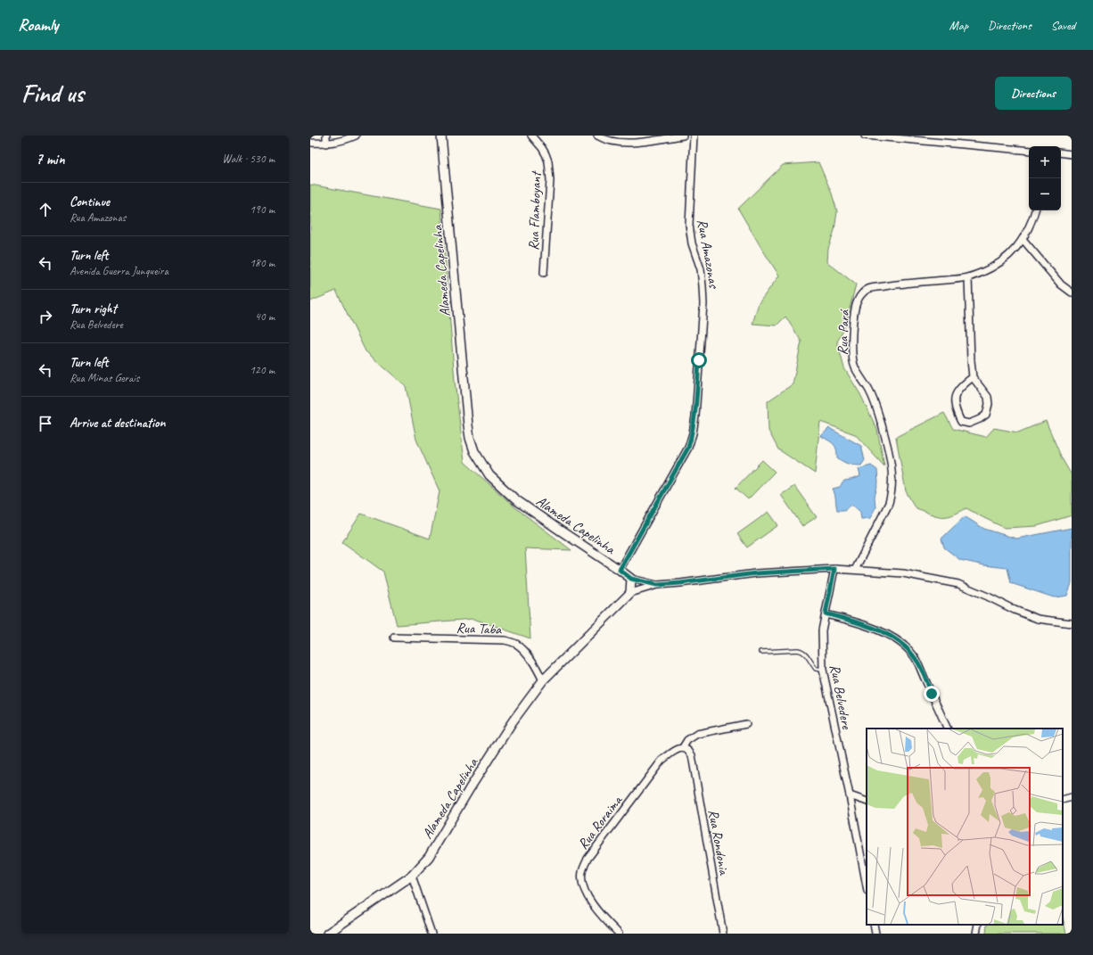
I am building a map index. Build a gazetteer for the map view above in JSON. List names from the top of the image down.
{
  "streets": {
    "street": [
      "Rua Flamboyant",
      "Rua Amazonas",
      "Alameda Capelinha",
      "Rua Pará",
      "Rua Taba",
      "Rua Belvedere",
      "Rua Roraima",
      "Rua Rondonia"
    ]
  },
  "crossings": [
    ["Rua Amazonas", "Alameda Capelinha"],
    ["Alameda Capelinha", "Rua Taba"],
    ["Rua Roraima", "Rua Rondonia"]
  ],
  "page": {
    "header": "Roamly",
    "nav": ["Map", "Directions", "Saved"],
    "buttons": "Directions",
    "title": "Find us",
    "heading": ["7 min", "Walk · 530 m"],
    "map_buttons": ["+", "−"],
    "list": [
      ["Continue", "Rua Amazonas", "190 m"],
      ["Turn left", "Avenida Guerra Junqueira", "180 m"],
      ["Turn right", "Rua Belvedere", "40 m"],
      ["Turn left", "Rua Minas Gerais", "120 m"],
      "Arrive at destination"
    ]
  }
}
